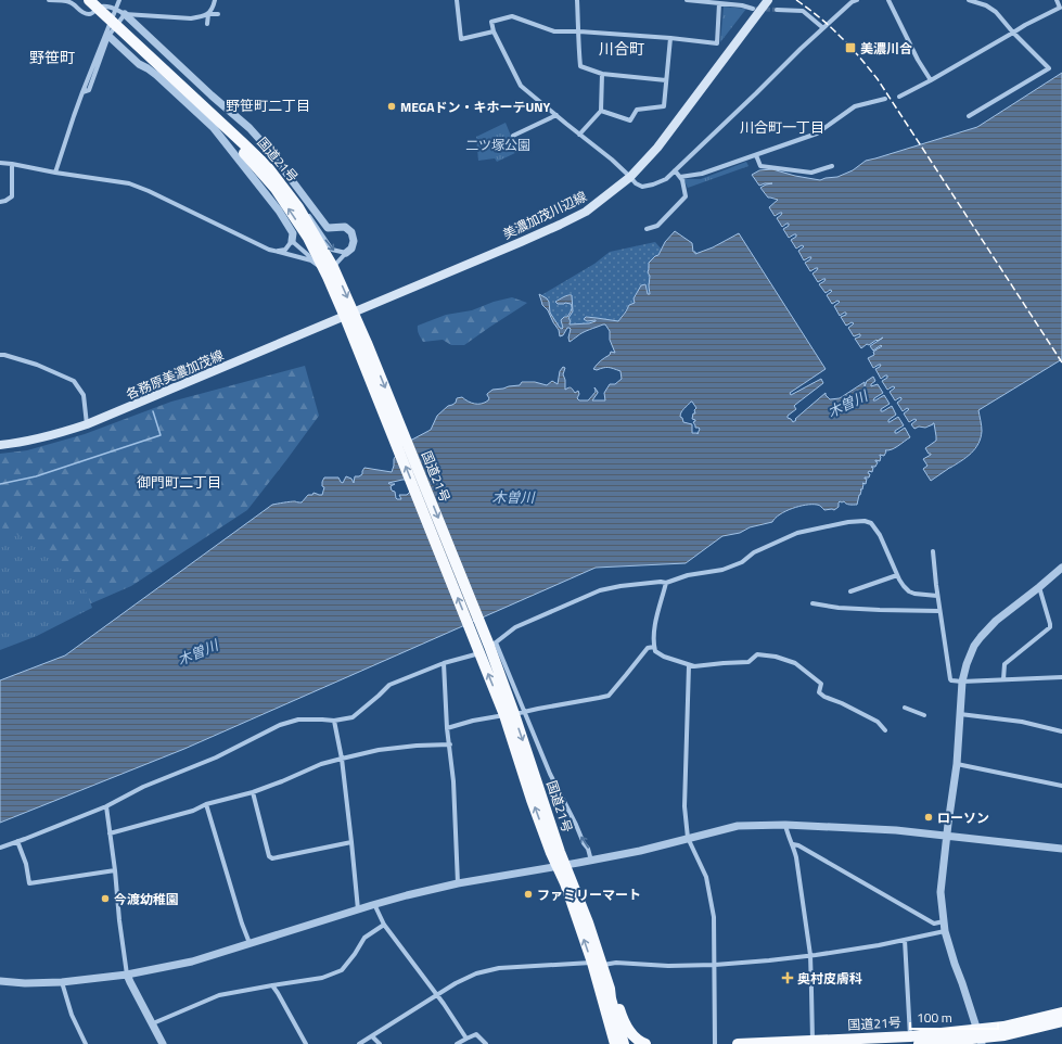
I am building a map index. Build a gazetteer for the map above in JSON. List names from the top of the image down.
{
  "streets": {
    "highway": ["国道21号"],
    "main road": ["美濃加茂川辺線", "各務原美濃加茂線"]
  },
  "crossings": [
    ["国道21号", "美濃加茂川辺線"],
    ["国道21号", "各務原美濃加茂線"],
    ["美濃加茂川辺線", "各務原美濃加茂線"]
  ],
  "districts": [
    "川合町",
    "野笹町",
    "野笹町二丁目",
    "川合町一丁目",
    "御門町二丁目"
  ],
  "water": ["木曽川"],
  "parks": ["二ツ塚公園"],
  "places": {
    "transit": ["美濃川合"],
    "other": [
      "MEGAドン・キホーテUNY",
      "ローソン",
      "ファミリーマート",
      "今渡幼稚園"
    ],
    "health": ["奥村皮膚科"]
  },
  "scale_bar": "100 m"
}
